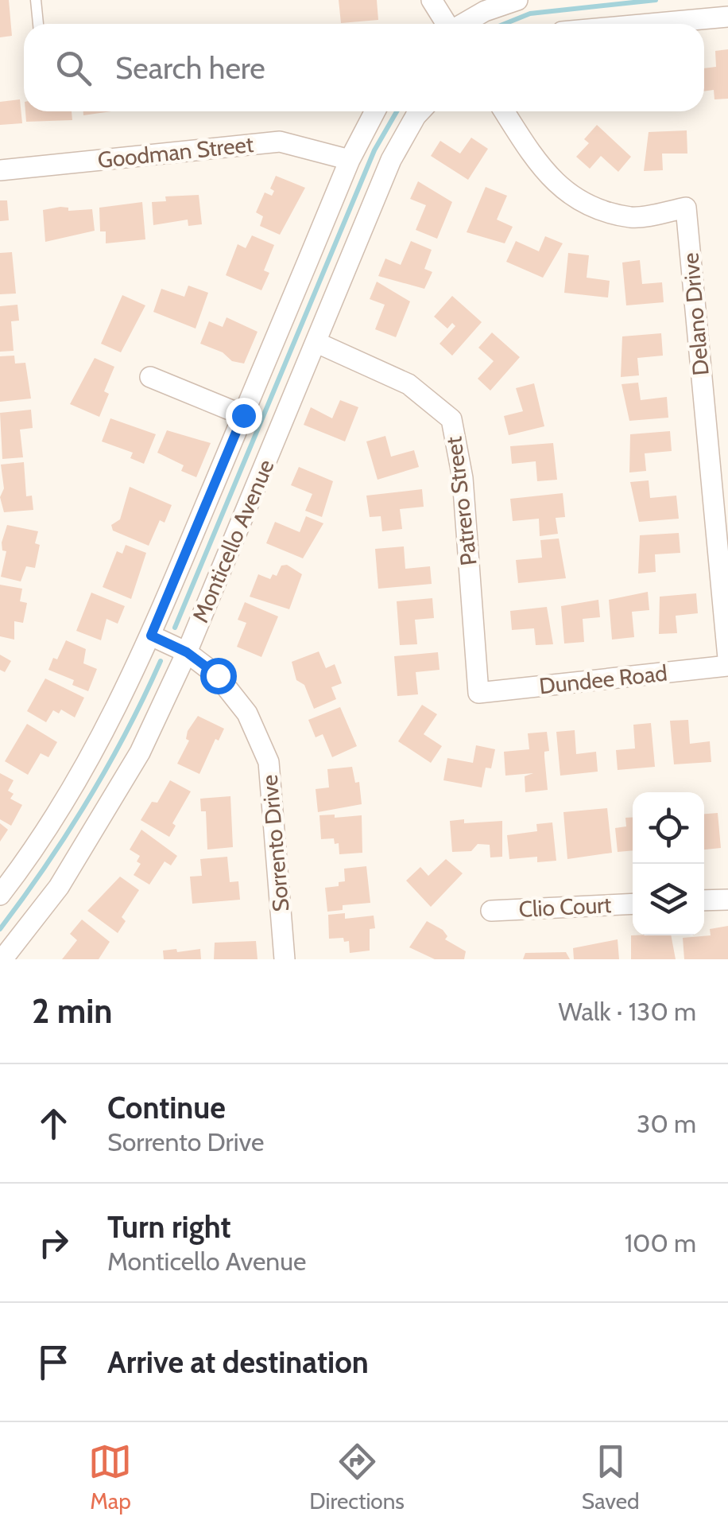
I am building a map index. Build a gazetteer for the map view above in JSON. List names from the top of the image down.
{
  "streets": {
    "street": [
      "Goodman Street",
      "Delano Drive",
      "Patrero Street",
      "Monticello Avenue",
      "Dundee Road",
      "Sorrento Drive",
      "Clio Court"
    ]
  },
  "crossings": [
    ["Goodman Street", "Monticello Avenue"],
    ["Patrero Street", "Monticello Avenue"],
    ["Patrero Street", "Dundee Road"],
    ["Monticello Avenue", "Sorrento Drive"]
  ],
  "page": {
    "search": "Search here",
    "heading": ["2 min", "Walk · 130 m"],
    "list": [
      ["Continue", "Sorrento Drive", "30 m"],
      ["Turn right", "Monticello Avenue", "100 m"],
      "Arrive at destination"
    ],
    "nav": ["Map", "Directions", "Saved"]
  }
}
